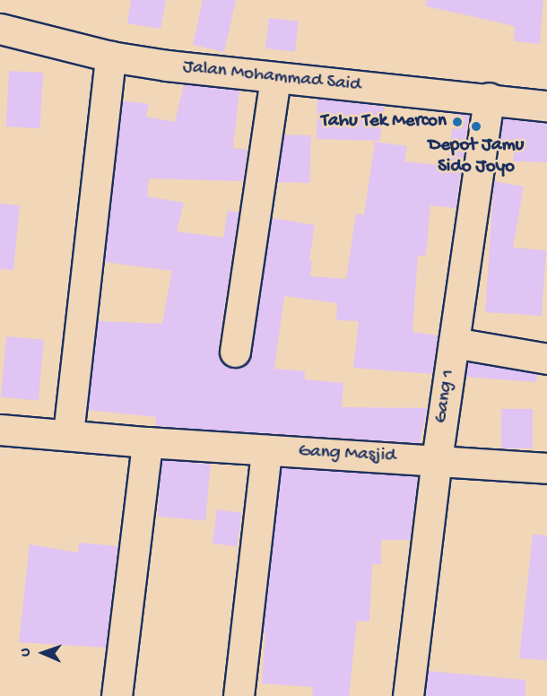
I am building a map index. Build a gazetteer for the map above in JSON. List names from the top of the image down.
{
  "streets": {
    "street": ["Jalan Mohammad Said", "Gang 1", "Gang Masjid"]
  },
  "crossings": [
    ["Jalan Mohammad Said", "Gang 1"],
    ["Gang 1", "Gang Masjid"]
  ],
  "places": ["Tahu Tek Mercon", "Depot Jamu Sido Joyo"],
  "north": "left"
}
